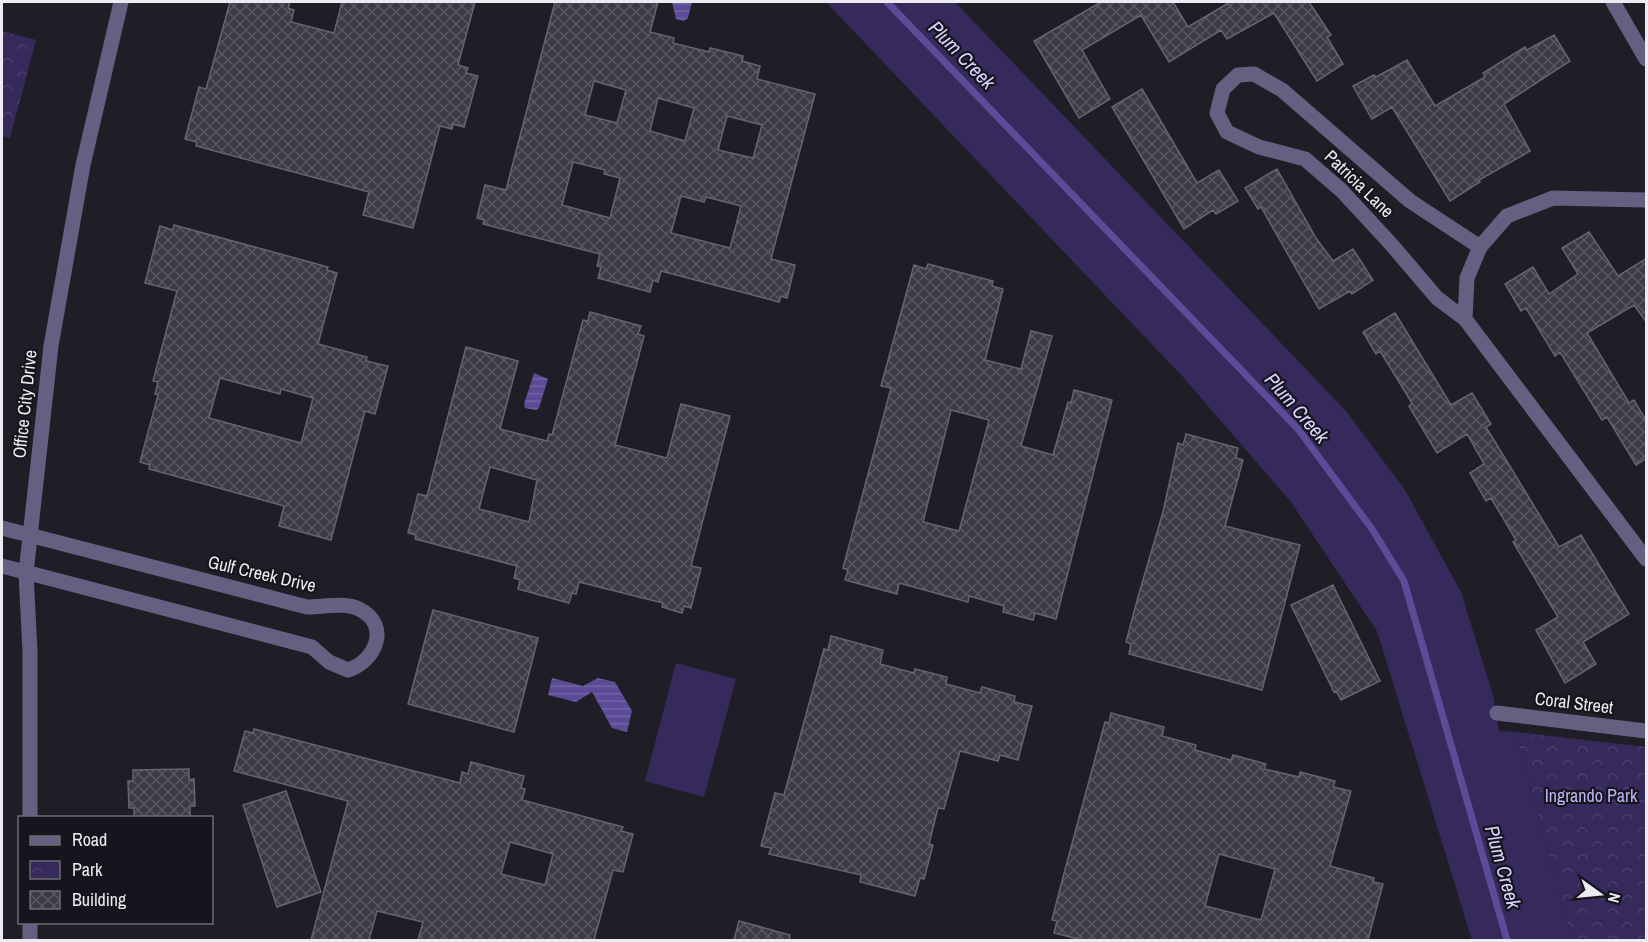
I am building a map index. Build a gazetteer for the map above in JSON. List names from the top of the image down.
{
  "streets": {
    "street": [
      "Patricia Lane",
      "Office City Drive",
      "Gulf Creek Drive",
      "Coral Street"
    ]
  },
  "crossings": [
    ["Office City Drive", "Gulf Creek Drive"]
  ],
  "water": ["Plum Creek"],
  "parks": ["Ingrando Park"],
  "legend": ["Road", "Park", "Building"],
  "north": "right"
}
